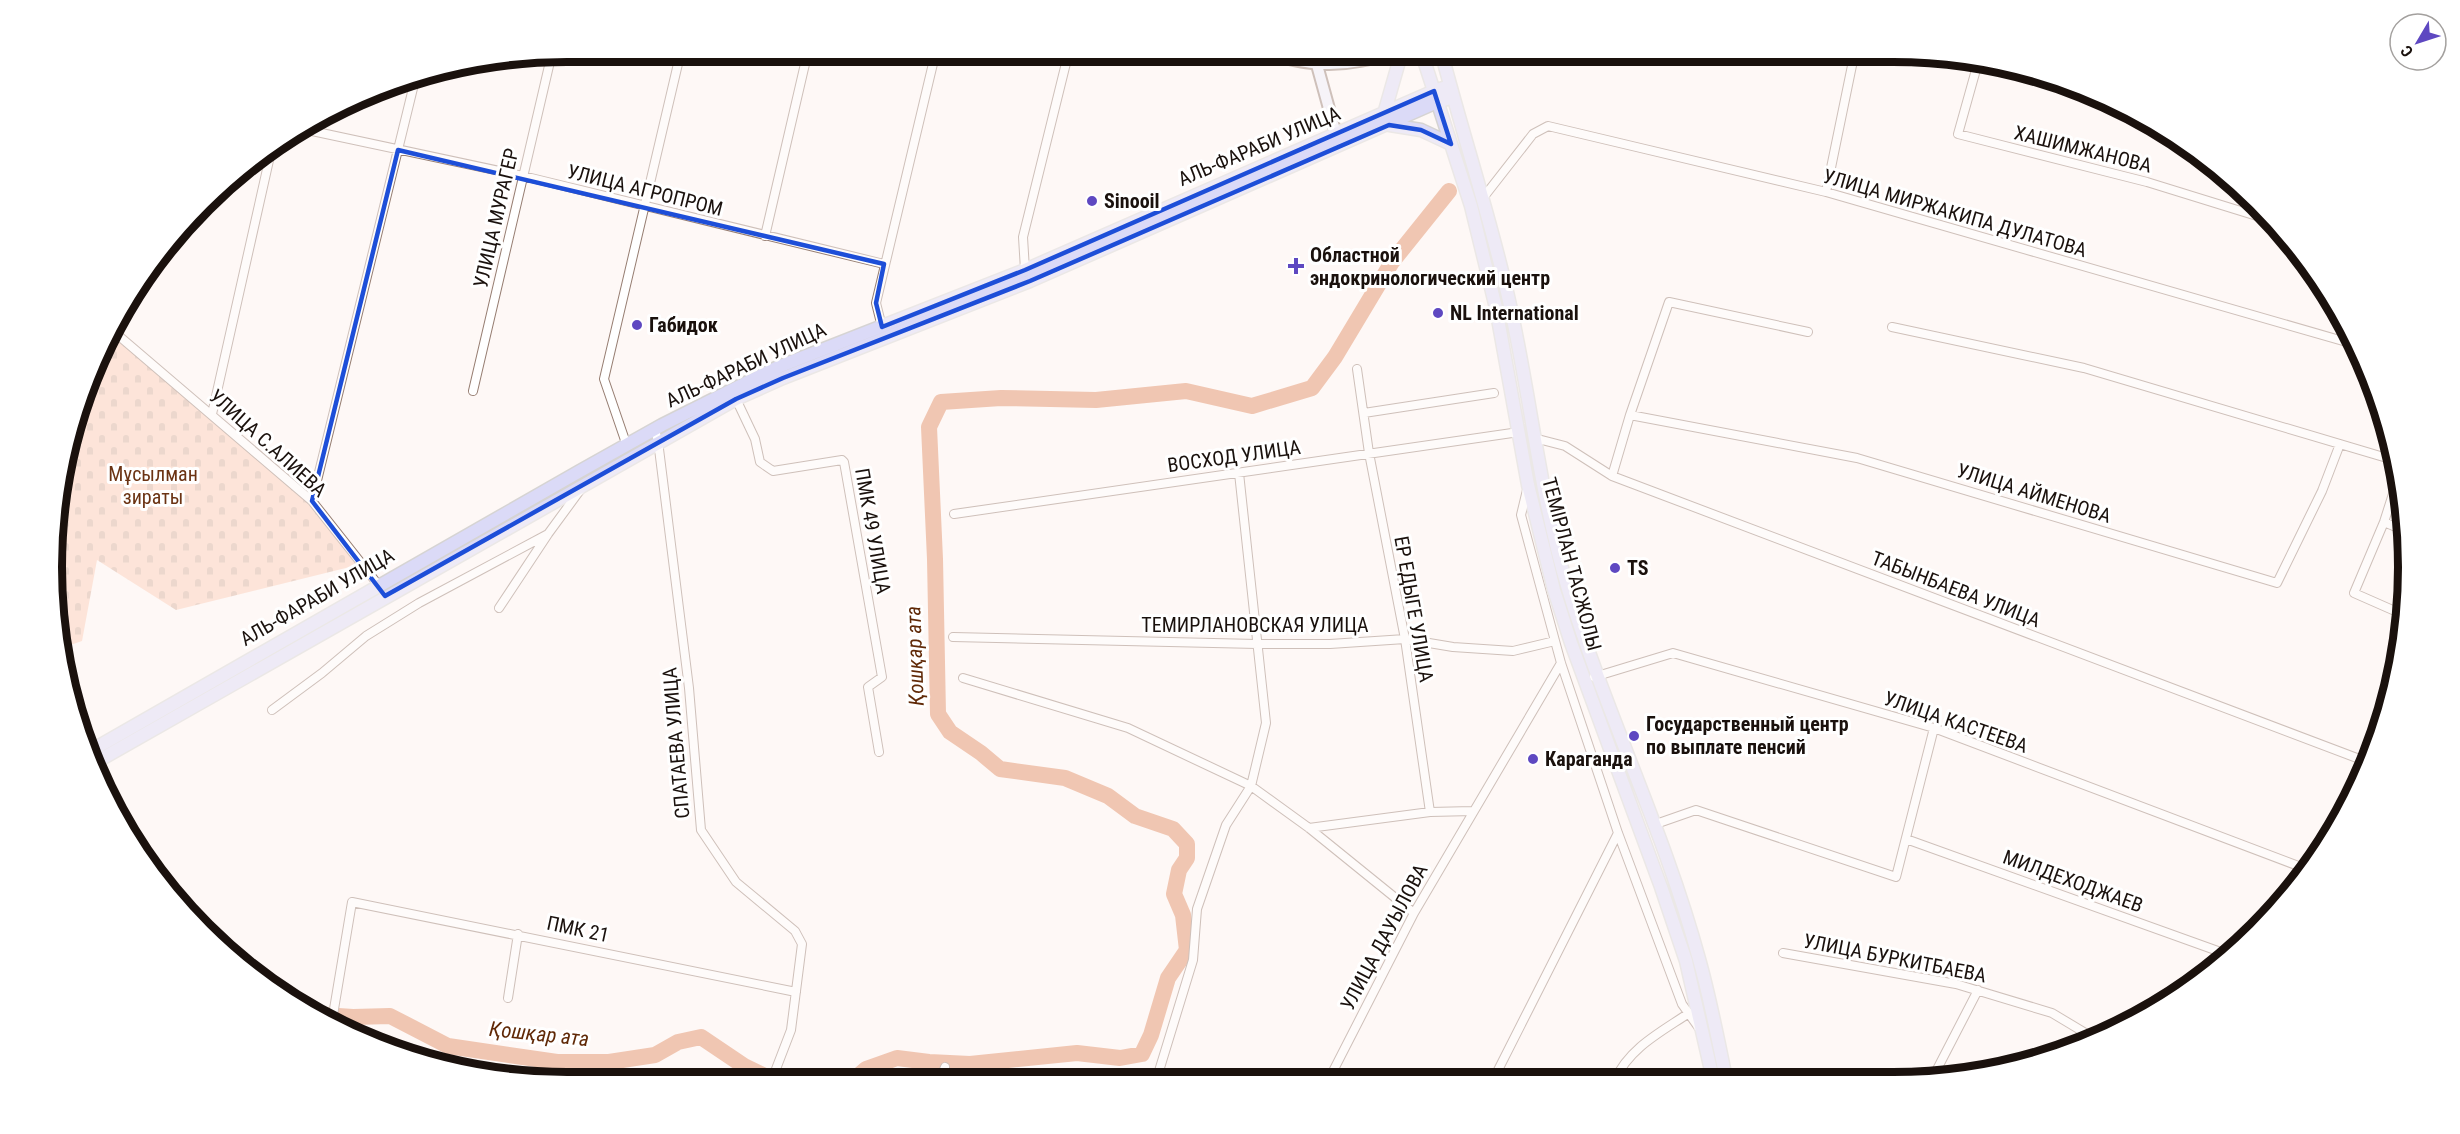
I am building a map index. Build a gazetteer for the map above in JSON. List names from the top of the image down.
{
  "streets": {
    "main road": ["АЛЬ-ФАРАБИ УЛИЦА", "ТЕМІРЛАН ТАСЖОЛЫ"],
    "street": [
      "ХАШИМЖАНОВА",
      "УЛИЦА АГРОПРОМ",
      "УЛИЦА МИРЖАКИПА ДУЛАТОВА",
      "УЛИЦА МУРАГЕР",
      "УЛИЦА С.АЛИЕВА",
      "ВОСХОД УЛИЦА",
      "УЛИЦА АЙМЕНОВА",
      "ПМК 49 УЛИЦА",
      "ТАБЫНБАЕВА УЛИЦА",
      "ЕР ЕДЫГЕ УЛИЦА",
      "ТЕМИРЛАНОВСКАЯ УЛИЦА",
      "УЛИЦА КАСТЕЕВА",
      "СПАТАЕВА УЛИЦА",
      "МИЛДЕХОДЖАЕВ",
      "ПМК 21",
      "УЛИЦА ДАУЫЛОВА",
      "УЛИЦА БУРКИТБАЕВА"
    ]
  },
  "crossings": [
    ["АЛЬ-ФАРАБИ УЛИЦА", "УЛИЦА С.АЛИЕВА"],
    ["АЛЬ-ФАРАБИ УЛИЦА", "ПМК 49 УЛИЦА"],
    ["АЛЬ-ФАРАБИ УЛИЦА", "ТЕМІРЛАН ТАСЖОЛЫ"],
    ["АЛЬ-ФАРАБИ УЛИЦА", "СПАТАЕВА УЛИЦА"],
    ["УЛИЦА АГРОПРОМ", "УЛИЦА МУРАГЕР"],
    ["УЛИЦА МИРЖАКИПА ДУЛАТОВА", "ТЕМІРЛАН ТАСЖОЛЫ"],
    ["ВОСХОД УЛИЦА", "ТЕМІРЛАН ТАСЖОЛЫ"],
    ["ВОСХОД УЛИЦА", "ЕР ЕДЫГЕ УЛИЦА"],
    ["ТЕМІРЛАН ТАСЖОЛЫ", "ТАБЫНБАЕВА УЛИЦА"],
    ["ТЕМІРЛАН ТАСЖОЛЫ", "УЛИЦА КАСТЕЕВА"],
    ["ЕР ЕДЫГЕ УЛИЦА", "ТЕМИРЛАНОВСКАЯ УЛИЦА"],
    ["СПАТАЕВА УЛИЦА", "ПМК 21"]
  ],
  "water": ["Қошқар ата"],
  "parks": ["Мұсылман зираты"],
  "places": {
    "other": [
      "Sinooil",
      "NL International",
      "Габидок",
      "TS",
      "Государственный центр по выплате пенсий",
      "Караганда"
    ],
    "health": ["Областной эндокринологический центр"]
  },
  "north": "bottom left"
}
